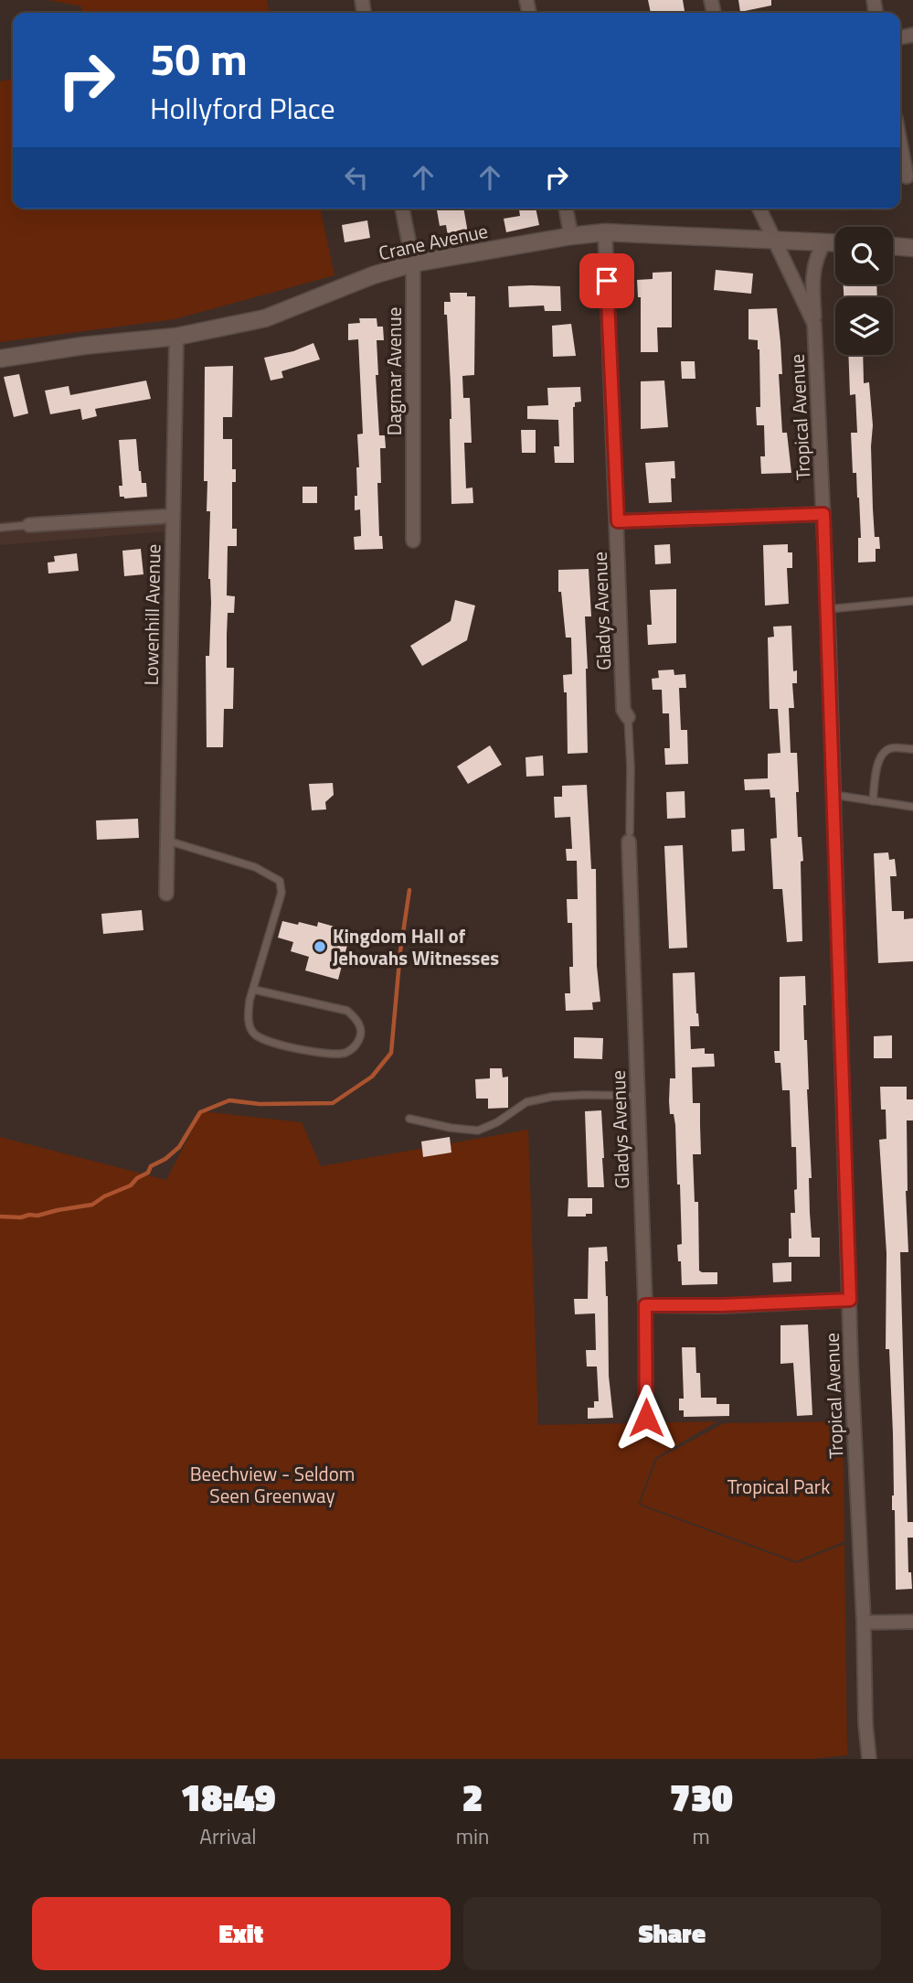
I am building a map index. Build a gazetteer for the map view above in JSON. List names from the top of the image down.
{
  "streets": {
    "street": [
      "Crane Avenue",
      "Dagmar Avenue",
      "Tropical Avenue",
      "Gladys Avenue",
      "Lowenhill Avenue"
    ]
  },
  "crossings": [
    ["Crane Avenue", "Dagmar Avenue"],
    ["Crane Avenue", "Tropical Avenue"],
    ["Crane Avenue", "Gladys Avenue"],
    ["Crane Avenue", "Lowenhill Avenue"]
  ],
  "parks": ["Beechview - Seldom Seen Greenway", "Tropical Park"],
  "places": ["Kingdom Hall of Jehovahs Witnesses"],
  "page": {
    "turn": ["50 m", "Hollyford Place"],
    "eta": [
      "18:49",
      "Arrival",
      "2",
      "min",
      "730",
      "m"
    ],
    "buttons": ["Exit", "Share"]
  }
}
